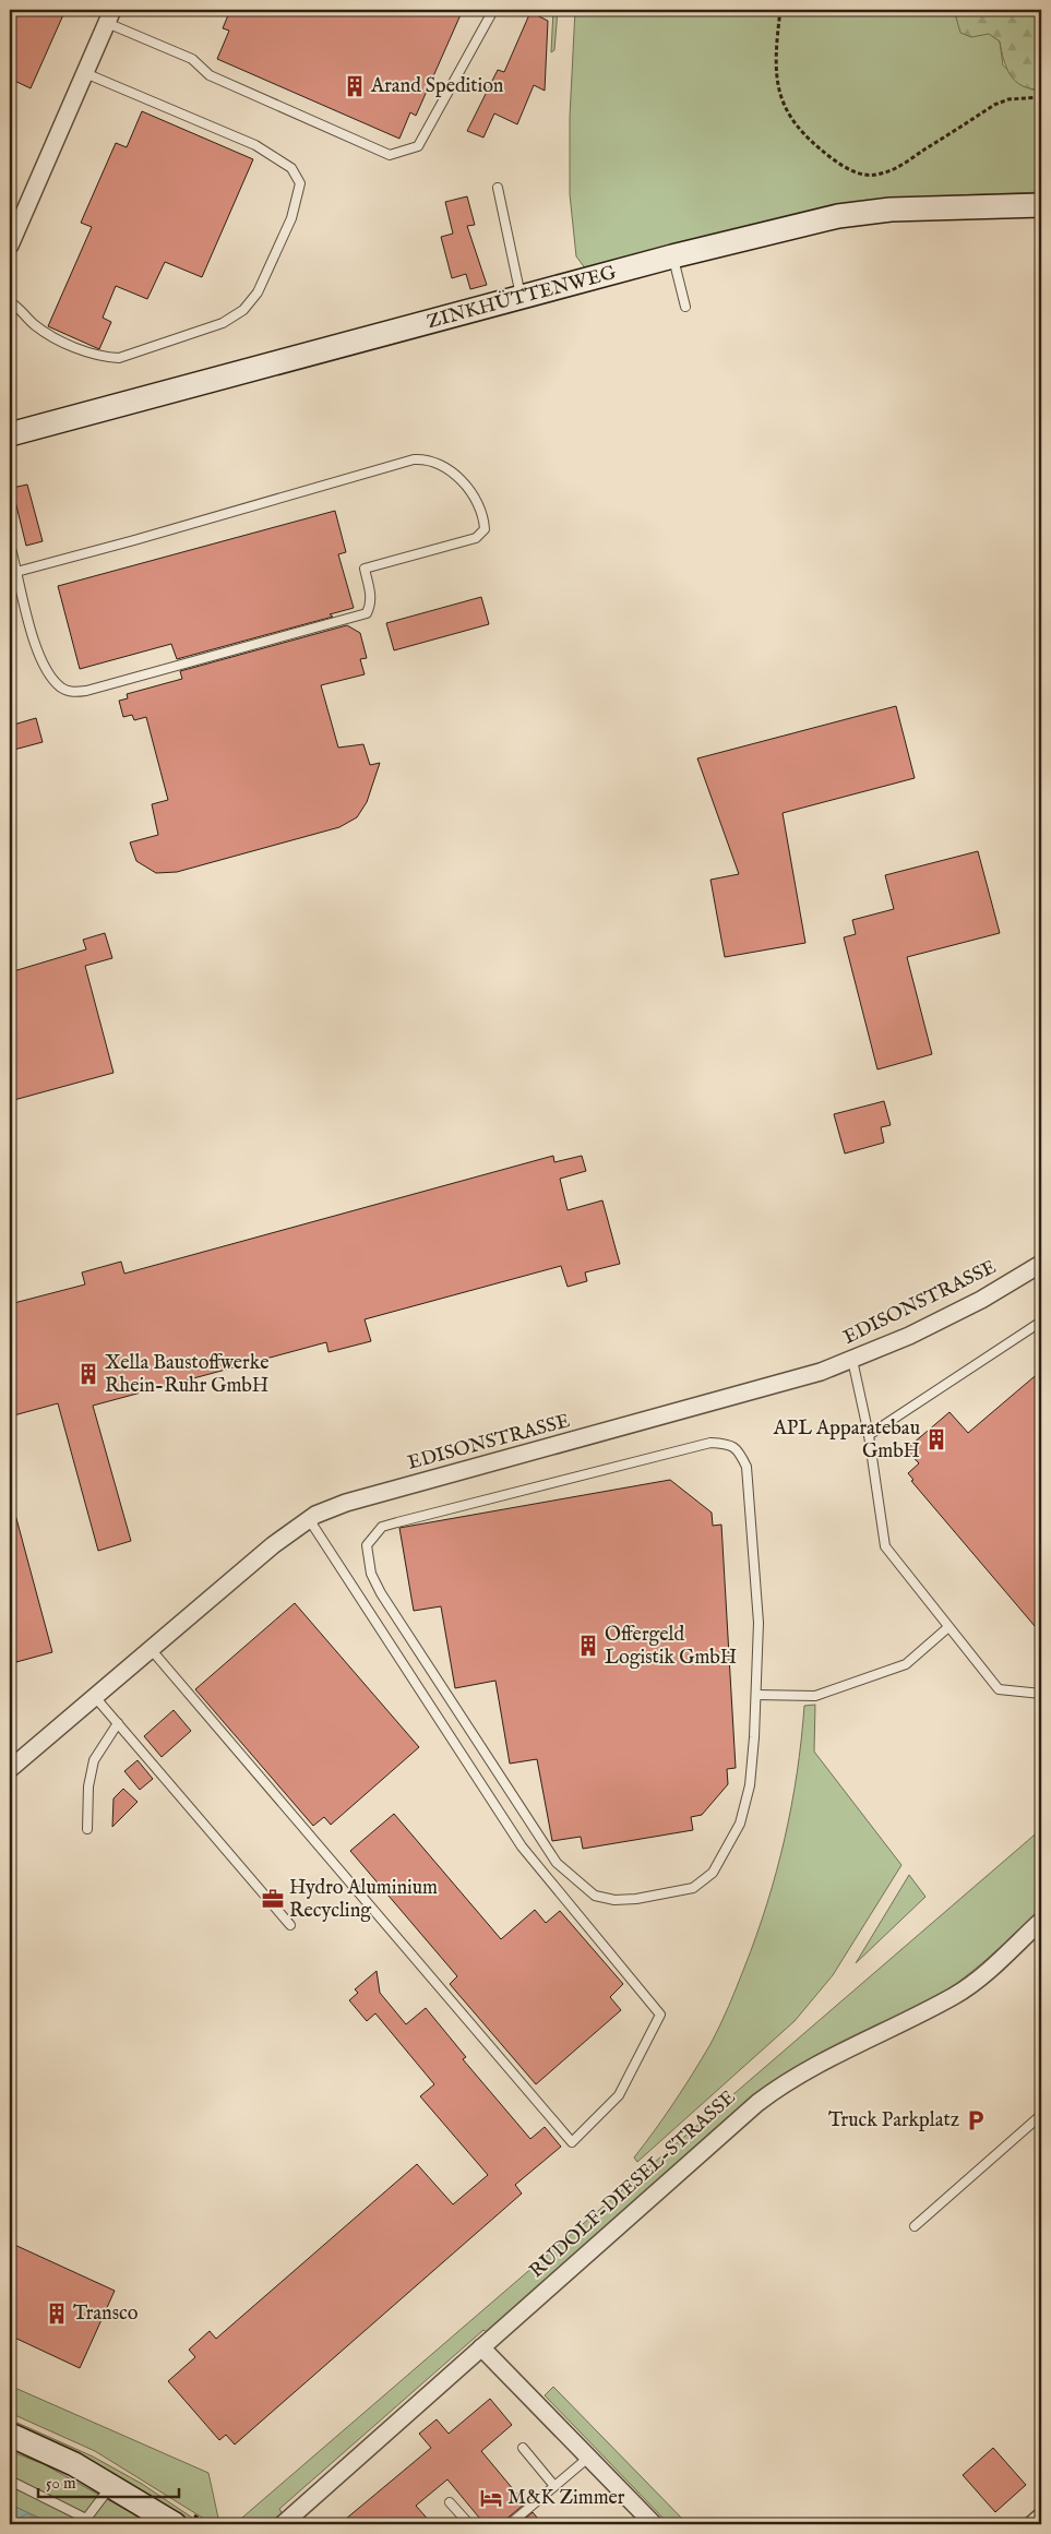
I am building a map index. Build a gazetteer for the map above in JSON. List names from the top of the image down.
{
  "streets": {
    "street": ["ZINKHÜTTENWEG", "EDISONSTRASSE", "RUDOLF-DIESEL-STRASSE"]
  },
  "places": {
    "building": [
      "Arand Spedition",
      "Xella Baustoffwerke Rhein-Ruhr GmbH",
      "APL Apparatebau GmbH",
      "Offergeld Logistik GmbH",
      "Transco"
    ],
    "office": ["Hydro Aluminium Recycling"],
    "parking": ["Truck Parkplatz"],
    "hotel": ["M&K Zimmer"]
  },
  "scale_bar": "50 m"
}
